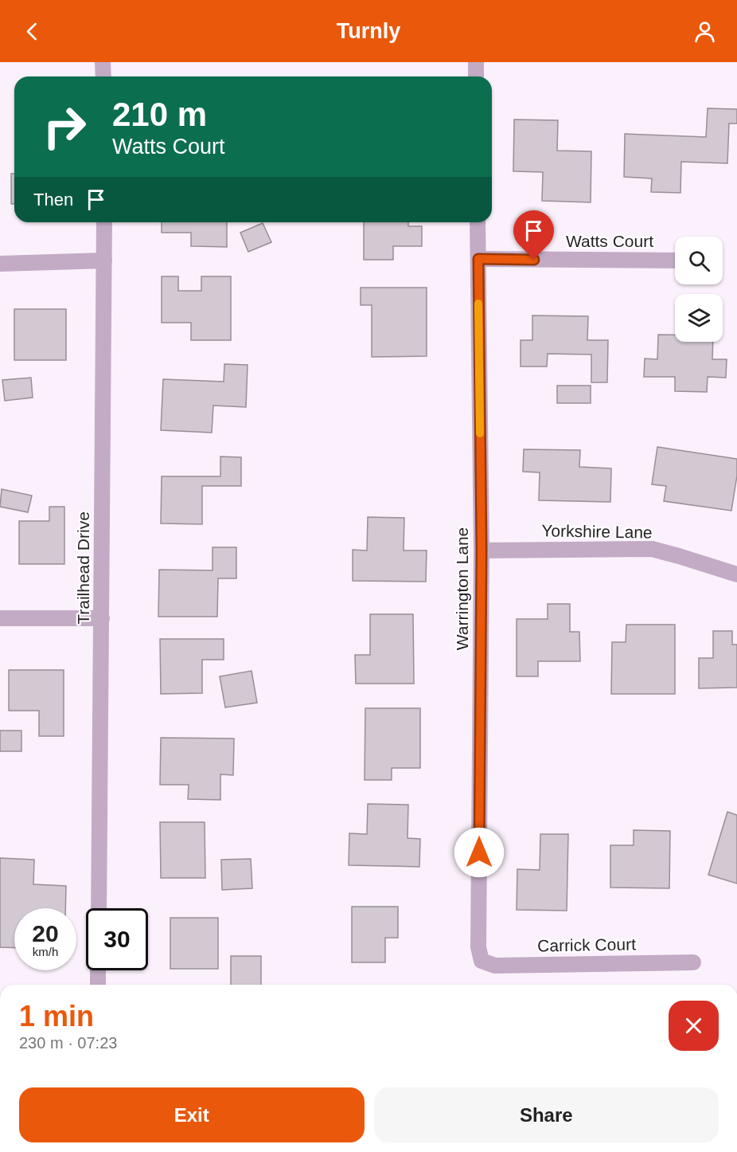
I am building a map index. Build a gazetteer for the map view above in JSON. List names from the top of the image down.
{
  "streets": {
    "street": [
      "Watts Court",
      "Yorkshire Lane",
      "Trailhead Drive",
      "Warrington Lane",
      "Carrick Court"
    ]
  },
  "crossings": [
    ["Watts Court", "Warrington Lane"],
    ["Yorkshire Lane", "Warrington Lane"],
    ["Warrington Lane", "Carrick Court"]
  ],
  "page": {
    "header": "Turnly",
    "turn": ["210 m", "Watts Court"],
    "then": "Then",
    "speed": "20 km/h",
    "limit": "30",
    "heading": ["1 min", "230 m · 07:23"],
    "buttons": ["Exit", "Share"]
  }
}
